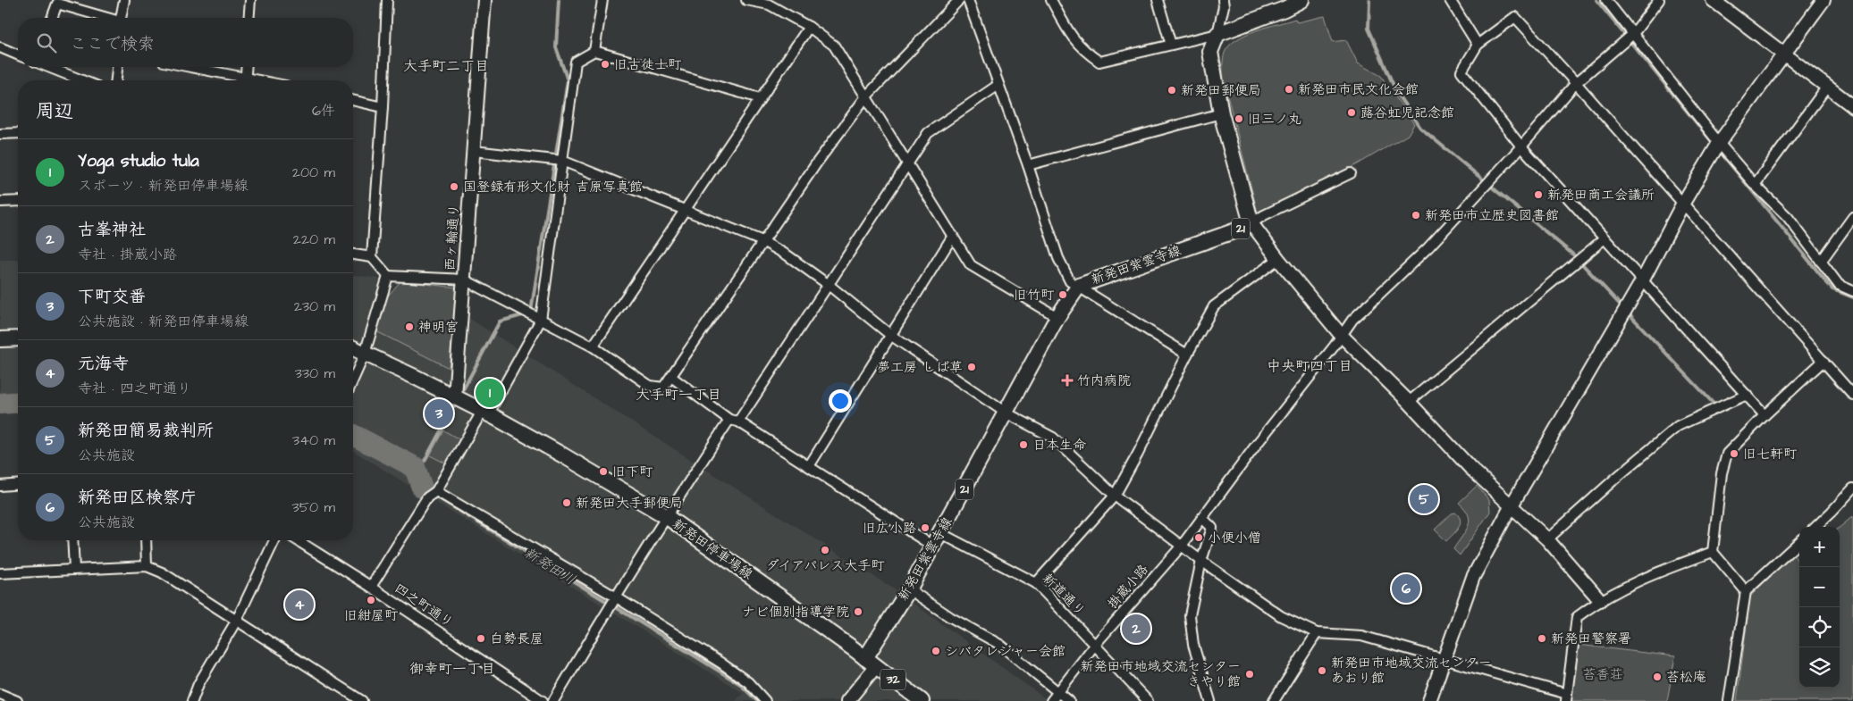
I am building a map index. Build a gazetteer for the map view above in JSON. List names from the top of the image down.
{
  "streets": {
    "main road": [
      "21",
      "新発田紫雲寺線",
      "新発田停車場線",
      "32"
    ],
    "street": [
      "西ヶ輪通り",
      "掛蔵小路",
      "新道通り",
      "四之町通り"
    ]
  },
  "crossings": [
    ["21", "新発田紫雲寺線"],
    ["西ヶ輪通り", "新発田停車場線"],
    ["新発田紫雲寺線", "新発田停車場線"],
    ["新発田紫雲寺線", "新道通り"],
    ["掛蔵小路", "新道通り"]
  ],
  "districts": [
    "大手町二丁目",
    "中央町四丁目",
    "大手町一丁目",
    "御幸町一丁目"
  ],
  "water": ["新発田川"],
  "parks": ["苔香荘"],
  "places": {
    "other": [
      "旧古徒士町",
      "新発田市民文化会館",
      "新発田郵便局",
      "蕗谷虹児記念館",
      "旧三ノ丸",
      "国登録有形文化財 吉原写真館",
      "新発田商工会議所",
      "新発田市立歴史図書館",
      "旧竹町",
      "神明宮",
      "夢工房 しば草",
      "日本生命",
      "旧七軒町",
      "旧下町",
      "新発田大手郵便局",
      "旧広小路",
      "小便小僧",
      "ダイアパレス大手町",
      "旧紺屋町",
      "ナビ個別指導学院",
      "白勢長屋",
      "新発田警察署",
      "シバタレジャー会館",
      "新発田市地域交流センター あおり館",
      "新発田市地域交流センター きやり館",
      "苔松庵"
    ],
    "health": ["竹内病院"]
  },
  "page": {
    "search": "ここで検索",
    "heading": ["周辺", "6件"],
    "list": [
      {
        "mark": "1",
        "name": "Yoga studio tula",
        "note": "スポーツ · 新発田停車場線",
        "value": "200 m"
      },
      {
        "mark": "2",
        "name": "古峯神社",
        "note": "寺社 · 掛蔵小路",
        "value": "220 m"
      },
      {
        "mark": "3",
        "name": "下町交番",
        "note": "公共施設 · 新発田停車場線",
        "value": "230 m"
      },
      {
        "mark": "4",
        "name": "元海寺",
        "note": "寺社 · 四之町通り",
        "value": "330 m"
      },
      {
        "mark": "5",
        "name": "新発田簡易裁判所",
        "note": "公共施設",
        "value": "340 m"
      },
      {
        "mark": "6",
        "name": "新発田区検察庁",
        "note": "公共施設",
        "value": "350 m"
      }
    ],
    "pins": [
      "1",
      "3",
      "5",
      "6",
      "4",
      "2"
    ],
    "map_buttons": ["+", "−"]
  }
}
